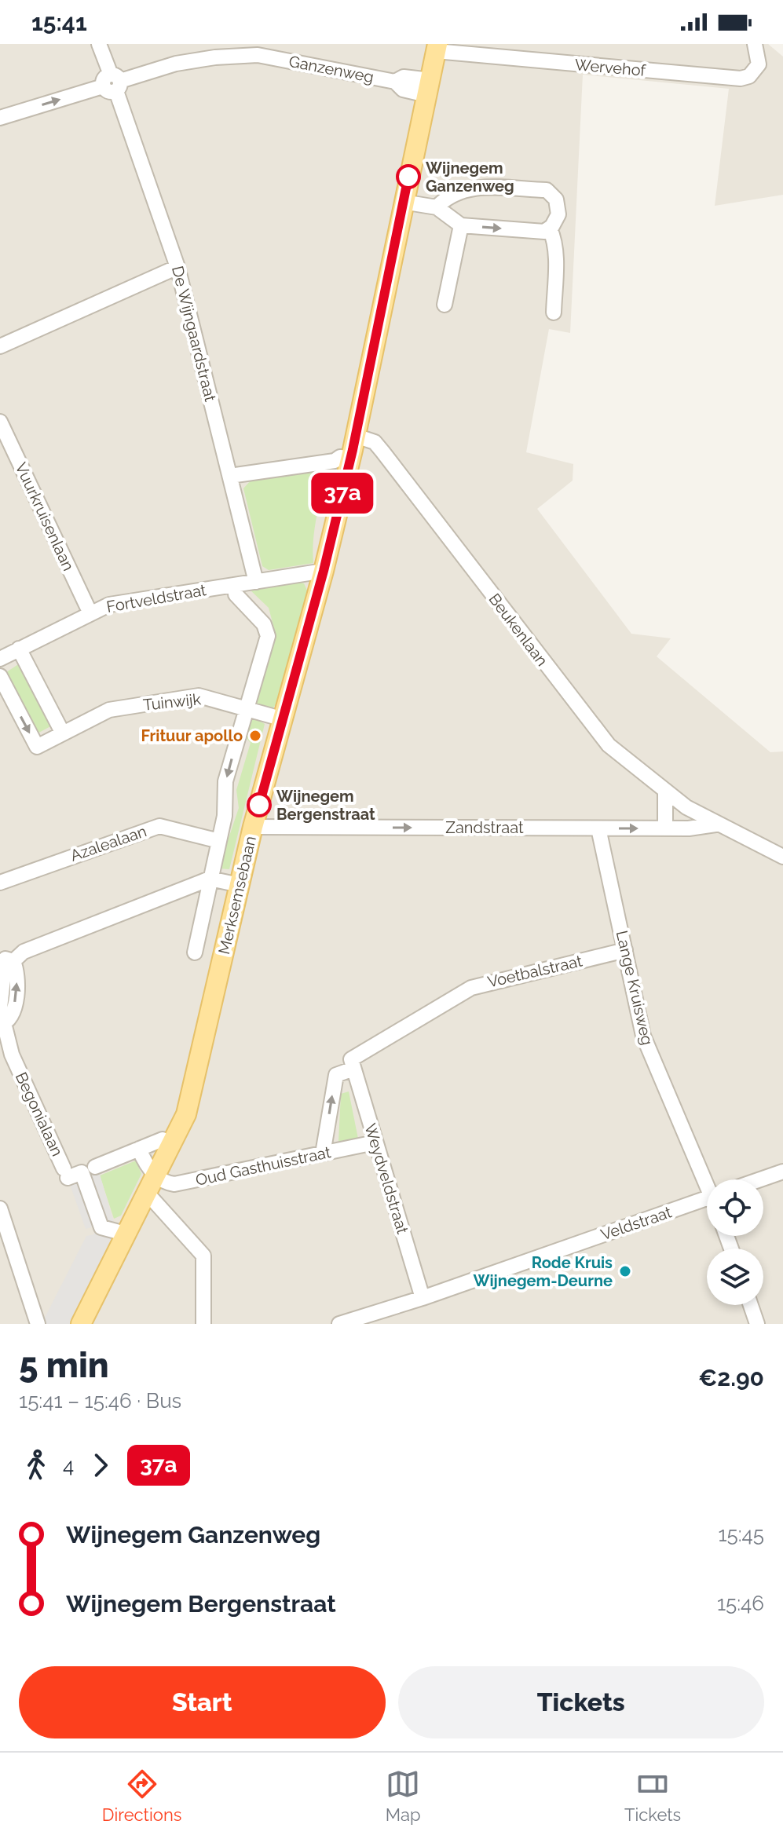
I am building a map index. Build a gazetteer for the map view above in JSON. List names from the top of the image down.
{
  "streets": {
    "main road": ["Merksemsebaan"],
    "street": [
      "Wervehof",
      "Ganzenweg",
      "De Wijngaardstraat",
      "Vuurkruisenlaan",
      "Fortveldstraat",
      "Beukenlaan",
      "Tuinwijk",
      "Zandstraat",
      "Azalealaan",
      "Voetbalstraat",
      "Lange Kruisweg",
      "Begonialaan",
      "Oud Gasthuisstraat",
      "Weydveldstraat",
      "Veldstraat"
    ]
  },
  "crossings": [
    ["Wervehof", "Merksemsebaan"],
    ["Ganzenweg", "De Wijngaardstraat"],
    ["Ganzenweg", "Merksemsebaan"],
    ["De Wijngaardstraat", "Fortveldstraat"],
    ["Vuurkruisenlaan", "Fortveldstraat"],
    ["Fortveldstraat", "Merksemsebaan"],
    ["Beukenlaan", "Zandstraat"],
    ["Beukenlaan", "Merksemsebaan"],
    ["Tuinwijk", "Merksemsebaan"],
    ["Zandstraat", "Merksemsebaan"],
    ["Zandstraat", "Lange Kruisweg"],
    ["Azalealaan", "Merksemsebaan"],
    ["Merksemsebaan", "Begonialaan"],
    ["Merksemsebaan", "Oud Gasthuisstraat"],
    ["Voetbalstraat", "Lange Kruisweg"],
    ["Voetbalstraat", "Oud Gasthuisstraat"],
    ["Voetbalstraat", "Weydveldstraat"],
    ["Oud Gasthuisstraat", "Weydveldstraat"],
    ["Weydveldstraat", "Veldstraat"]
  ],
  "one_way": ["Zandstraat"],
  "places": [
    "Wijnegem Ganzenweg",
    "Frituur apollo",
    "Wijnegem Bergenstraat",
    "Rode Kruis Wijnegem-Deurne"
  ],
  "lines": ["bus line 37a"],
  "page": {
    "status": "15:41",
    "on_map": "37a",
    "heading": ["5 min", "15:41 – 15:46 · Bus", "€2.90"],
    "legs": ["4", "37a"],
    "list": [
      {
        "name": "Wijnegem Ganzenweg",
        "value": "15:45"
      },
      {
        "name": "Wijnegem Bergenstraat",
        "value": "15:46"
      }
    ],
    "buttons": ["Start", "Tickets"],
    "tabs": ["Directions", "Map", "Tickets"]
  }
}
